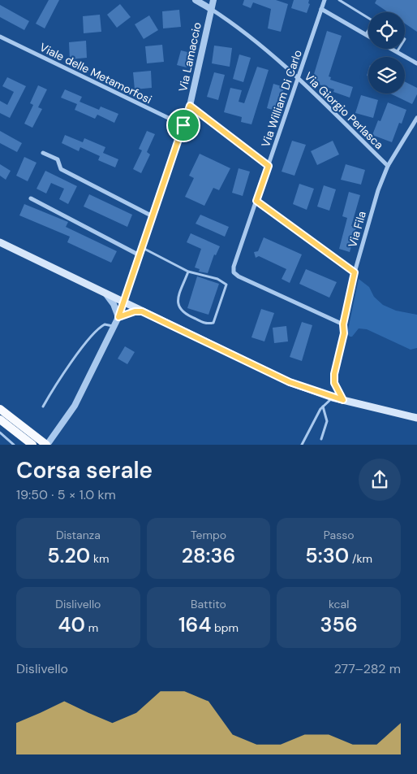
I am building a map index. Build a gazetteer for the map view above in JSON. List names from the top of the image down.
{
  "streets": {
    "street": [
      "Via Lamaccio",
      "Viale delle Metamorfosi",
      "Via William Di Carlo",
      "Via Giorgio Perlasca",
      "Via Fila"
    ]
  },
  "crossings": [
    ["Via Lamaccio", "Viale delle Metamorfosi"],
    ["Via Lamaccio", "Via Giorgio Perlasca"],
    ["Via William Di Carlo", "Via Giorgio Perlasca"],
    ["Via William Di Carlo", "Via Fila"],
    ["Via Giorgio Perlasca", "Via Fila"]
  ],
  "page": {
    "heading": ["Corsa serale", "19:50 · 5 × 1.0 km"],
    "stats": [
      ["Distanza", "5.20 km"],
      ["Tempo", "28:36"],
      ["Passo", "5:30 /km"],
      ["Dislivello", "40 m"],
      ["Battito", "164 bpm"],
      ["kcal", "356"]
    ],
    "chart": ["Dislivello", "277–282 m"]
  }
}
